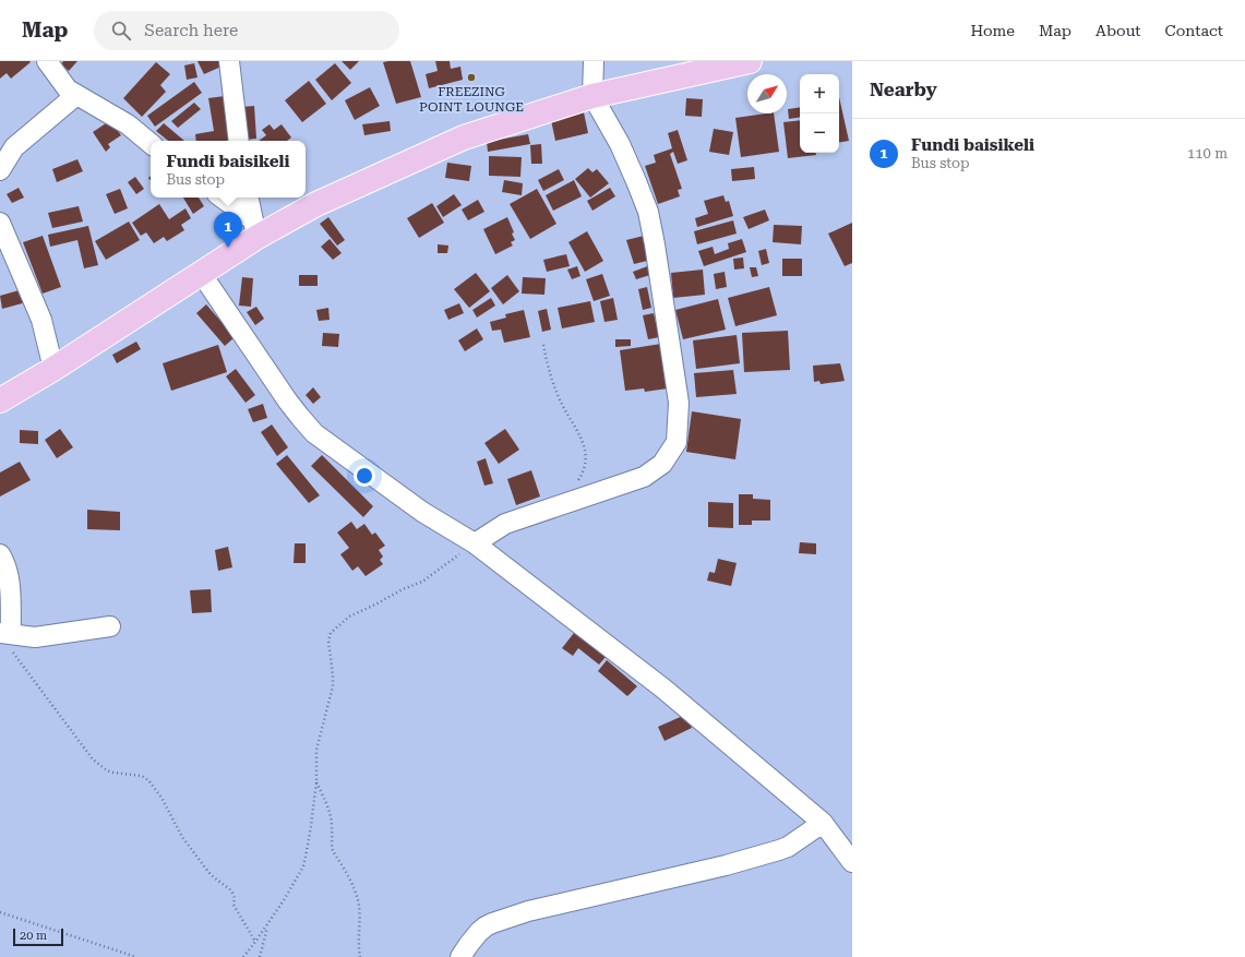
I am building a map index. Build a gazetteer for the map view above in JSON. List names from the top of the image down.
{
  "places": ["FREEZING POINT LOUNGE"],
  "scale_bar": "20 m",
  "north": "top right",
  "page": {
    "header": "Map",
    "search": "Search here",
    "nav": [
      "Home",
      "Map",
      "About",
      "Contact"
    ],
    "heading": "Nearby",
    "map_buttons": ["+", "−"],
    "list": [
      {
        "mark": "1",
        "name": "Fundi baisikeli",
        "note": "Bus stop",
        "value": "110 m"
      }
    ],
    "popup": ["Fundi baisikeli", "Bus stop"],
    "pins": "1",
    "scale": "20 m"
  }
}
